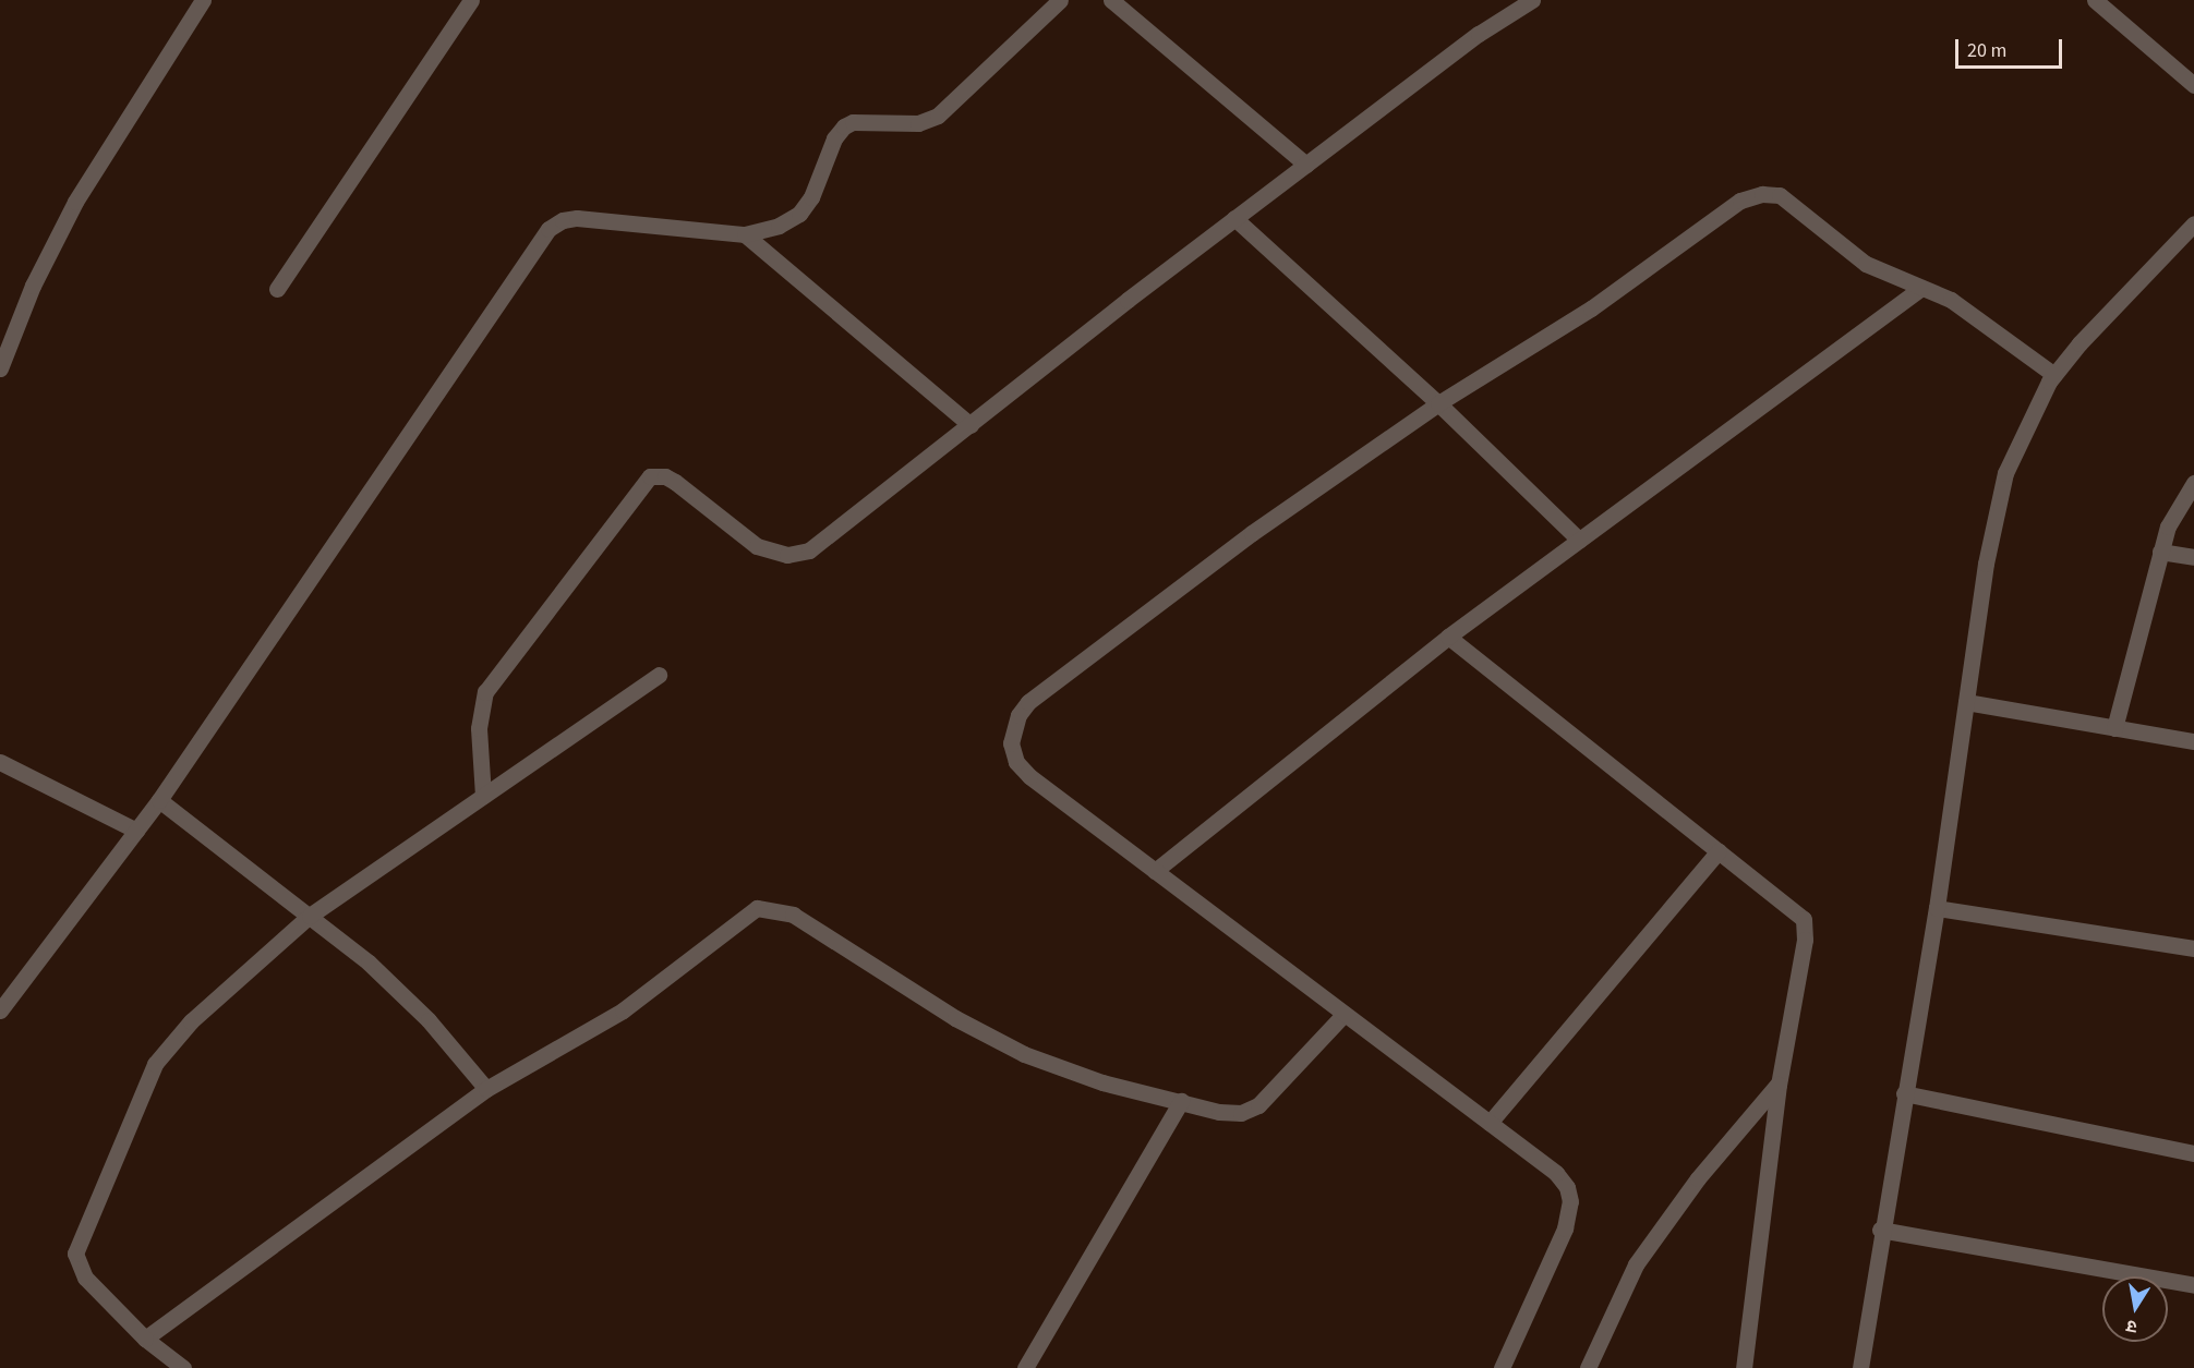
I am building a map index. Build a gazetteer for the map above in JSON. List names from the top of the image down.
{
  "scale_bar": "20 m",
  "north": "bottom"
}
